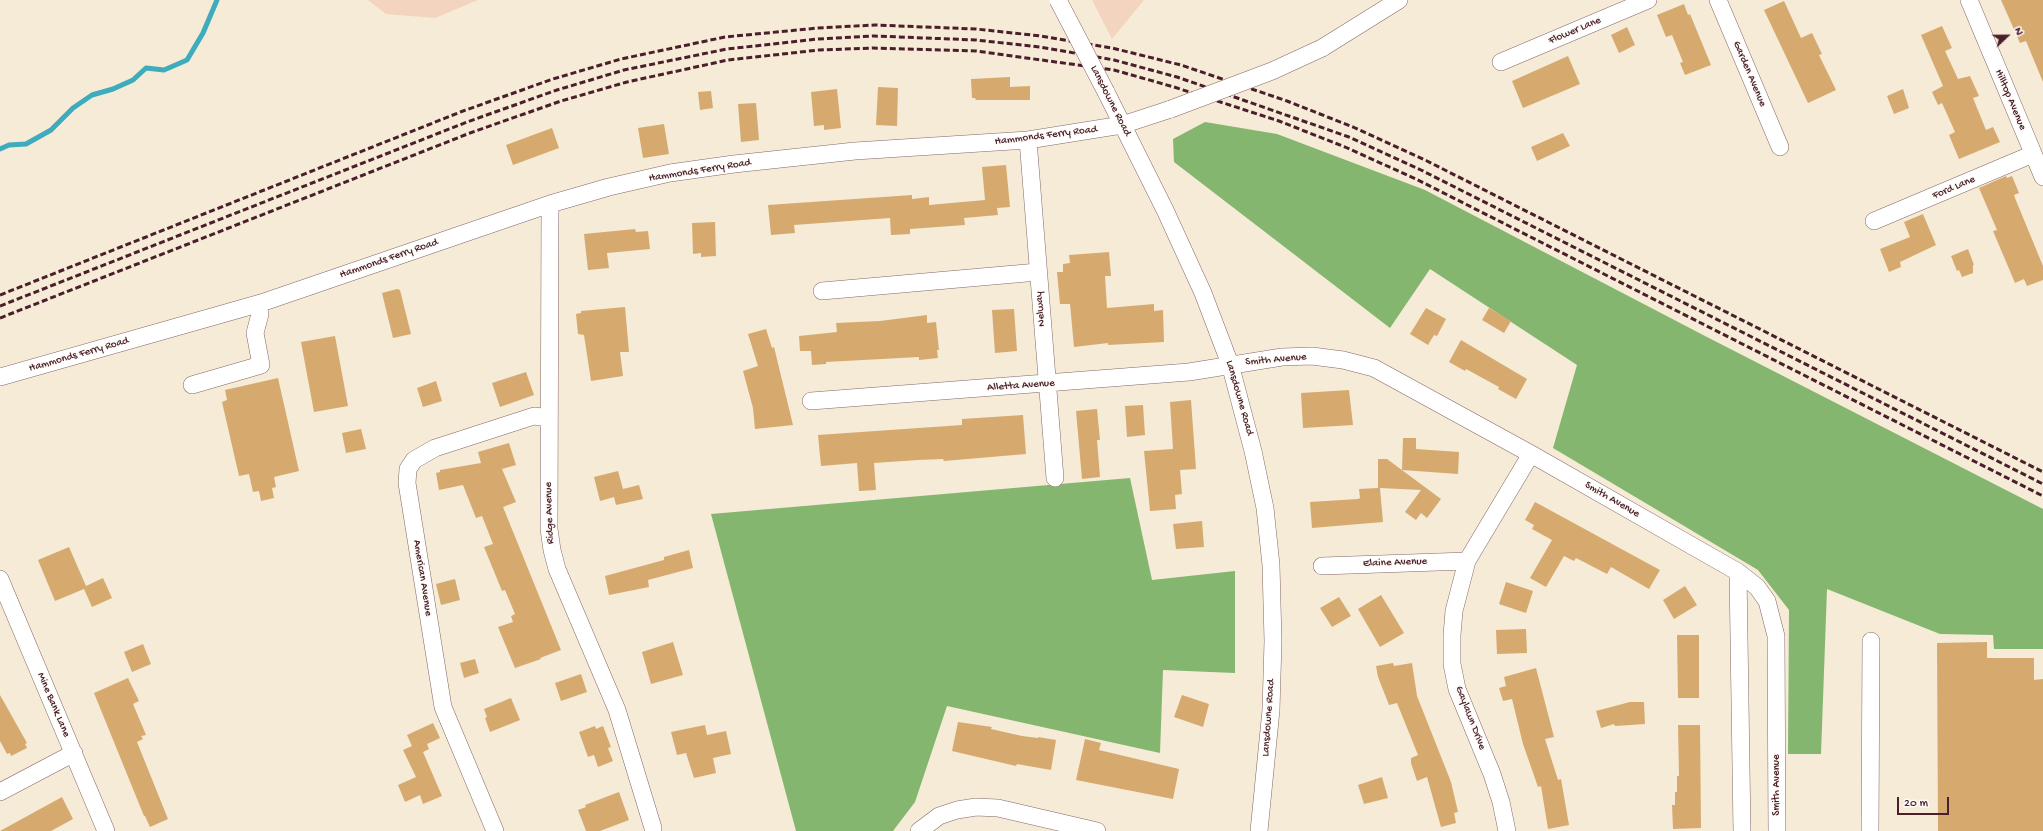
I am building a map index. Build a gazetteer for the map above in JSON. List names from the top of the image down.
{
  "streets": {
    "street": [
      "Flower Lane",
      "Garden Avenue",
      "Hilltop Avenue",
      "Lansdowne Road",
      "Hammonds Ferry Road",
      "Ford Lane",
      "Nelway",
      "Smith Avenue",
      "Alletta Avenue",
      "Ridge Avenue",
      "Elaine Avenue",
      "American Avenue",
      "Mine Bank Lane",
      "Gaylawn Drive"
    ]
  },
  "crossings": [
    ["Hilltop Avenue", "Ford Lane"],
    ["Lansdowne Road", "Hammonds Ferry Road"],
    ["Lansdowne Road", "Smith Avenue"],
    ["Lansdowne Road", "Alletta Avenue"],
    ["Hammonds Ferry Road", "Nelway"],
    ["Hammonds Ferry Road", "Ridge Avenue"],
    ["Nelway", "Alletta Avenue"],
    ["Smith Avenue", "Alletta Avenue"],
    ["Smith Avenue", "Gaylawn Drive"],
    ["Ridge Avenue", "American Avenue"],
    ["Elaine Avenue", "Gaylawn Drive"]
  ],
  "scale_bar": "20 m",
  "north": "right"
}
